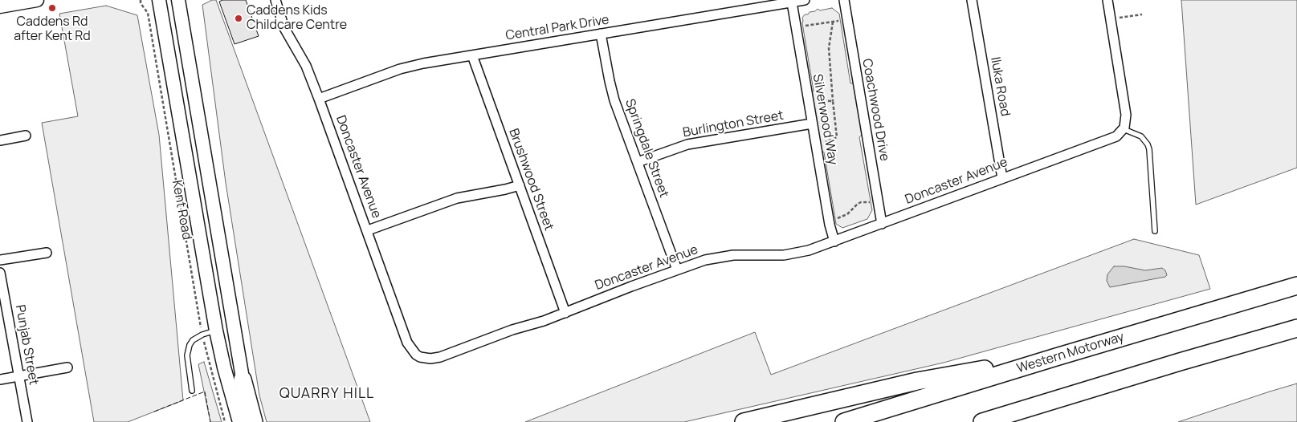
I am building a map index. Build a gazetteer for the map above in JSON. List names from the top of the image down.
{
  "streets": {
    "highway": ["Western Motorway"],
    "main road": ["Kent Road"],
    "street": [
      "Central Park Drive",
      "Iluka Road",
      "Coachwood Drive",
      "Silverwood Way",
      "Burlington Street",
      "Springdale Street",
      "Doncaster Avenue",
      "Brushwood Street",
      "Punjab Street"
    ]
  },
  "crossings": [
    ["Central Park Drive", "Silverwood Way"],
    ["Central Park Drive", "Springdale Street"],
    ["Central Park Drive", "Doncaster Avenue"],
    ["Central Park Drive", "Brushwood Street"],
    ["Iluka Road", "Doncaster Avenue"],
    ["Coachwood Drive", "Doncaster Avenue"],
    ["Silverwood Way", "Burlington Street"],
    ["Silverwood Way", "Doncaster Avenue"],
    ["Burlington Street", "Springdale Street"],
    ["Springdale Street", "Doncaster Avenue"],
    ["Doncaster Avenue", "Brushwood Street"]
  ],
  "districts": ["QUARRY HILL"],
  "places": ["Caddens Rd after Kent Rd", "Caddens Kids Childcare Centre"]
}
